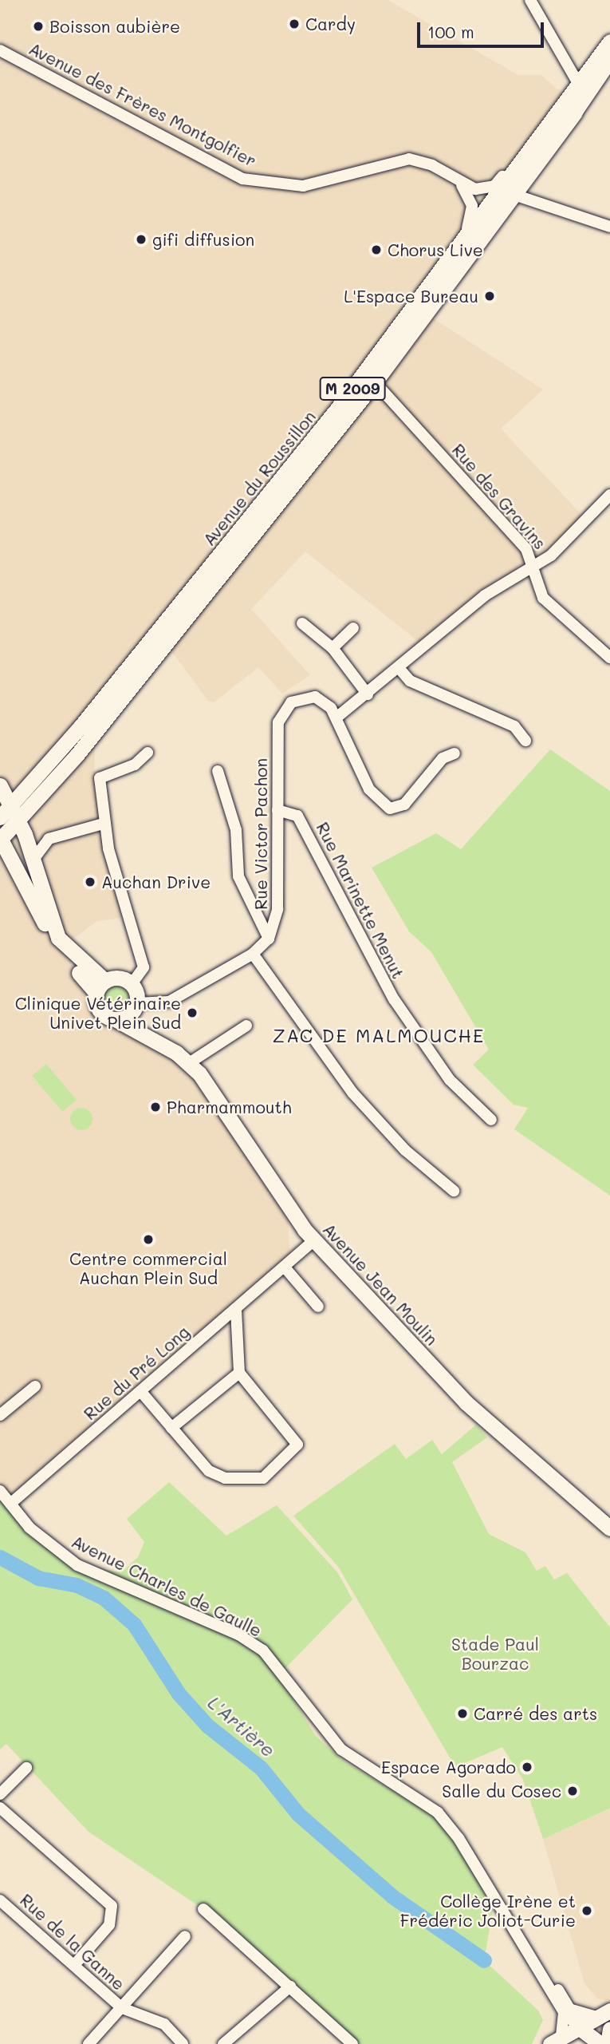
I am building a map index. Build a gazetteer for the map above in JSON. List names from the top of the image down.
{
  "streets": {
    "main road": ["M 2009", "Avenue du Roussillon", "Avenue Jean Moulin"],
    "street": [
      "Avenue des Frères Montgolfier",
      "Rue des Gravins",
      "Rue Victor Pachon",
      "Rue Marinette Menut",
      "Rue du Pré Long",
      "Avenue Charles de Gaulle",
      "Rue de la Ganne"
    ]
  },
  "crossings": [
    ["Avenue du Roussillon", "Rue des Gravins"],
    ["Rue Victor Pachon", "Rue Marinette Menut"],
    ["Rue Victor Pachon", "Avenue Jean Moulin"],
    ["Avenue Jean Moulin", "Rue du Pré Long"],
    ["Rue du Pré Long", "Avenue Charles de Gaulle"]
  ],
  "districts": ["ZAC DE MALMOUCHE"],
  "water": ["L'Artière"],
  "parks": ["Stade Paul Bourzac"],
  "places": [
    "Cardy",
    "Boisson aubière",
    "gifi diffusion",
    "Chorus Live",
    "L'Espace Bureau",
    "Auchan Drive",
    "Clinique Vétérinaire Univet Plein Sud",
    "Pharmammouth",
    "Centre commercial Auchan Plein Sud",
    "Carré des arts",
    "Espace Agorado",
    "Salle du Cosec",
    "Collège Irène et Frédéric Joliot-Curie"
  ],
  "scale_bar": "100 m"
}
